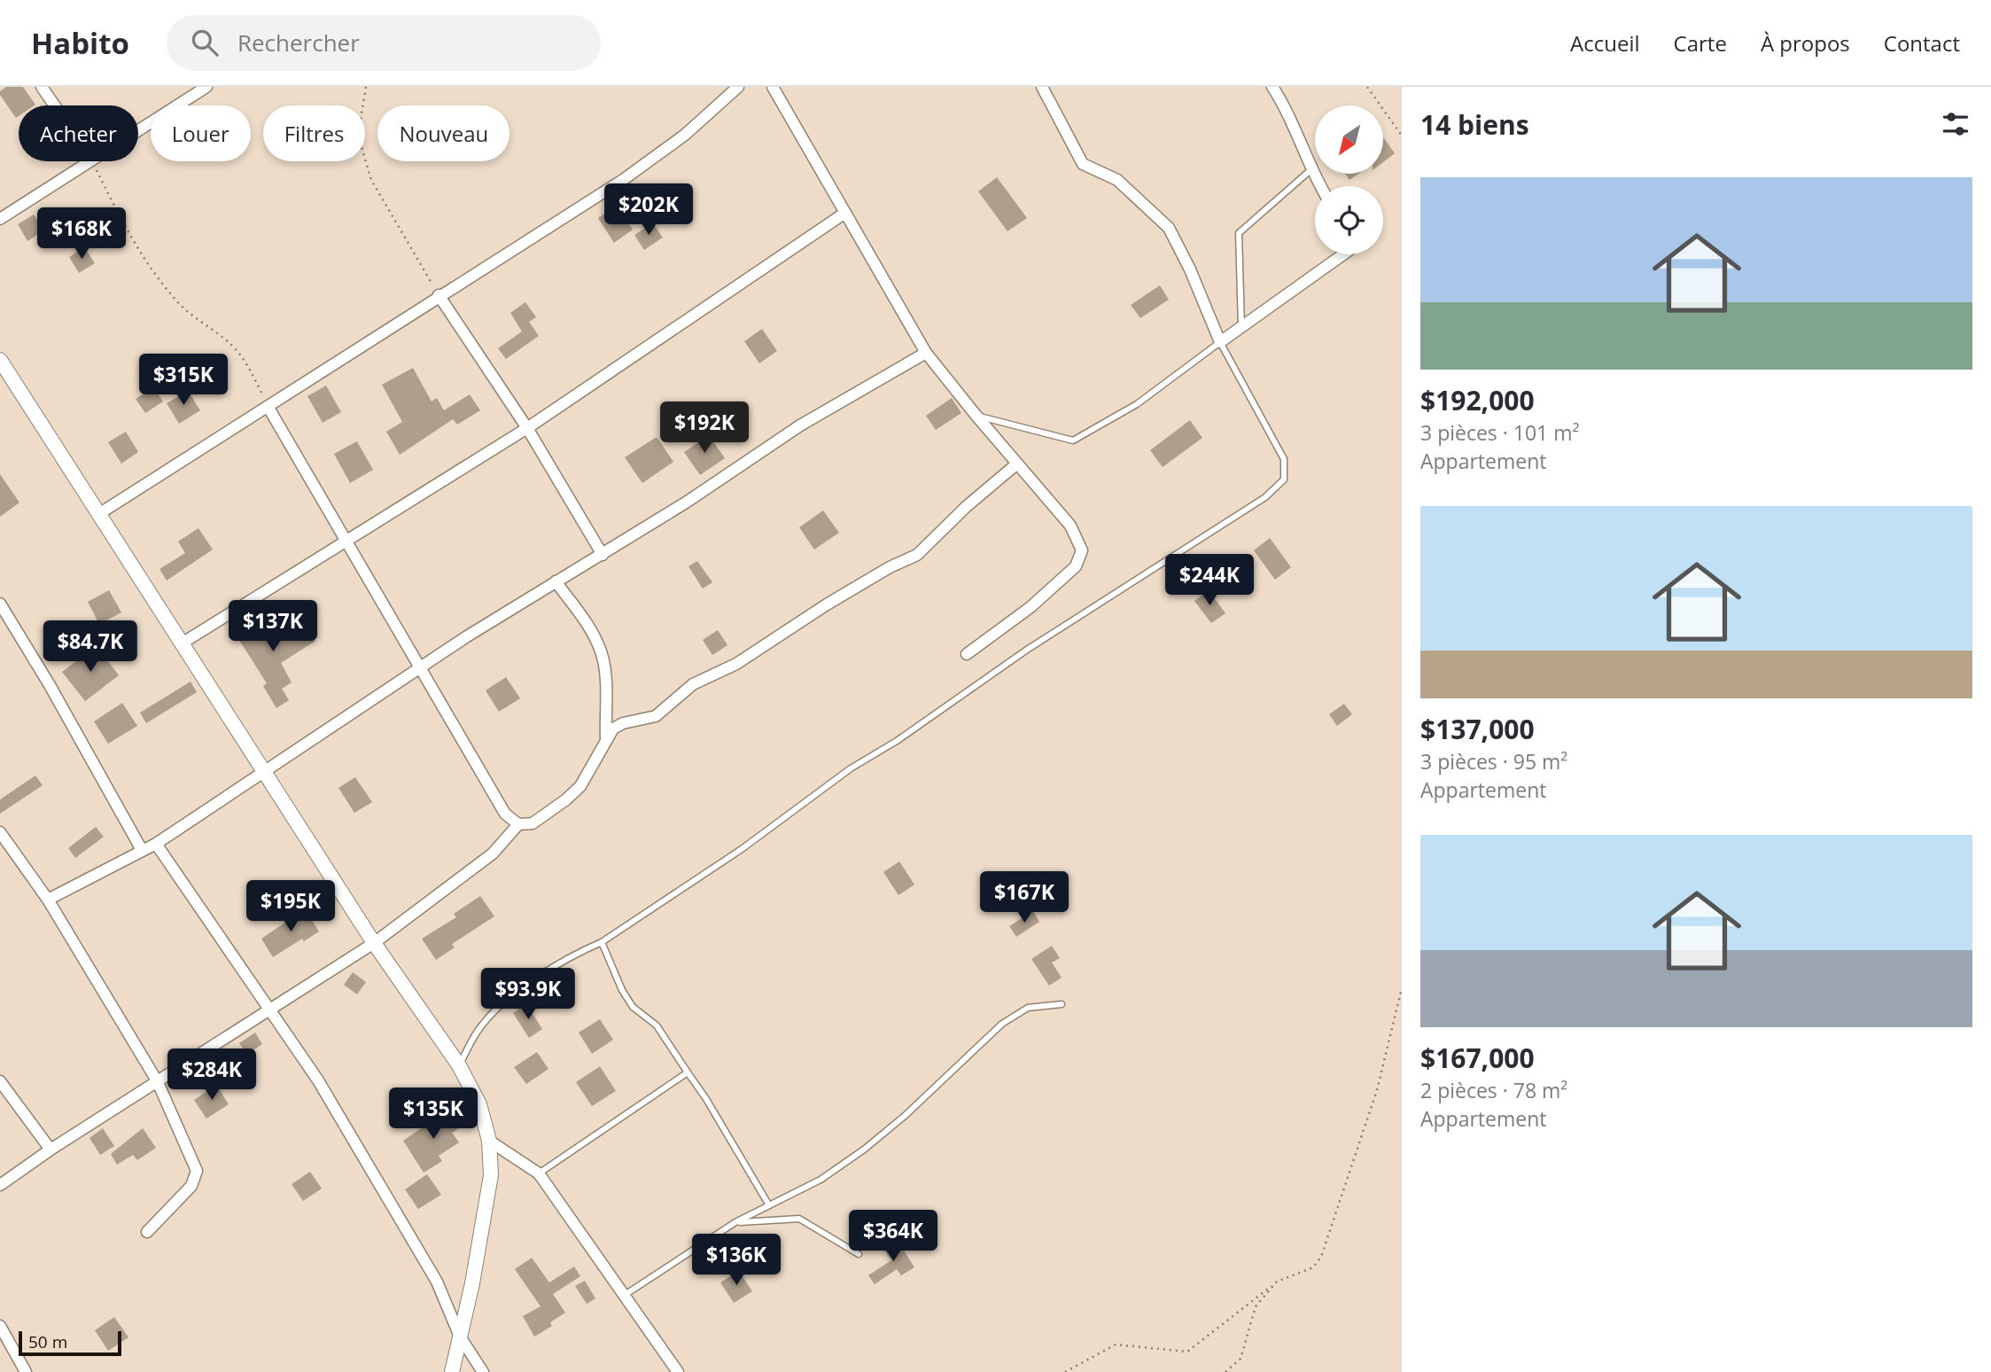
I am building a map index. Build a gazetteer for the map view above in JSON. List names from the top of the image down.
{
  "scale_bar": "50 m",
  "north": "bottom left",
  "page": {
    "header": "Habito",
    "search": "Rechercher",
    "nav": [
      "Accueil",
      "Carte",
      "À propos",
      "Contact"
    ],
    "heading": "14 biens",
    "chip": [
      "Acheter",
      "Louer",
      "Filtres",
      "Nouveau"
    ],
    "list": [
      {
        "name": "$192,000",
        "note": "3 pièces · 101 m² · Appartement"
      },
      {
        "name": "$137,000",
        "note": "3 pièces · 95 m² · Appartement"
      },
      {
        "name": "$167,000",
        "note": "2 pièces · 78 m² · Appartement"
      }
    ],
    "price": [
      "$202K",
      "$168K",
      "$315K",
      "$192K",
      "$244K",
      "$137K",
      "$84.7K",
      "$167K",
      "$195K",
      "$93.9K",
      "$284K",
      "$135K",
      "$364K",
      "$136K"
    ],
    "scale": "50 m"
  }
}
